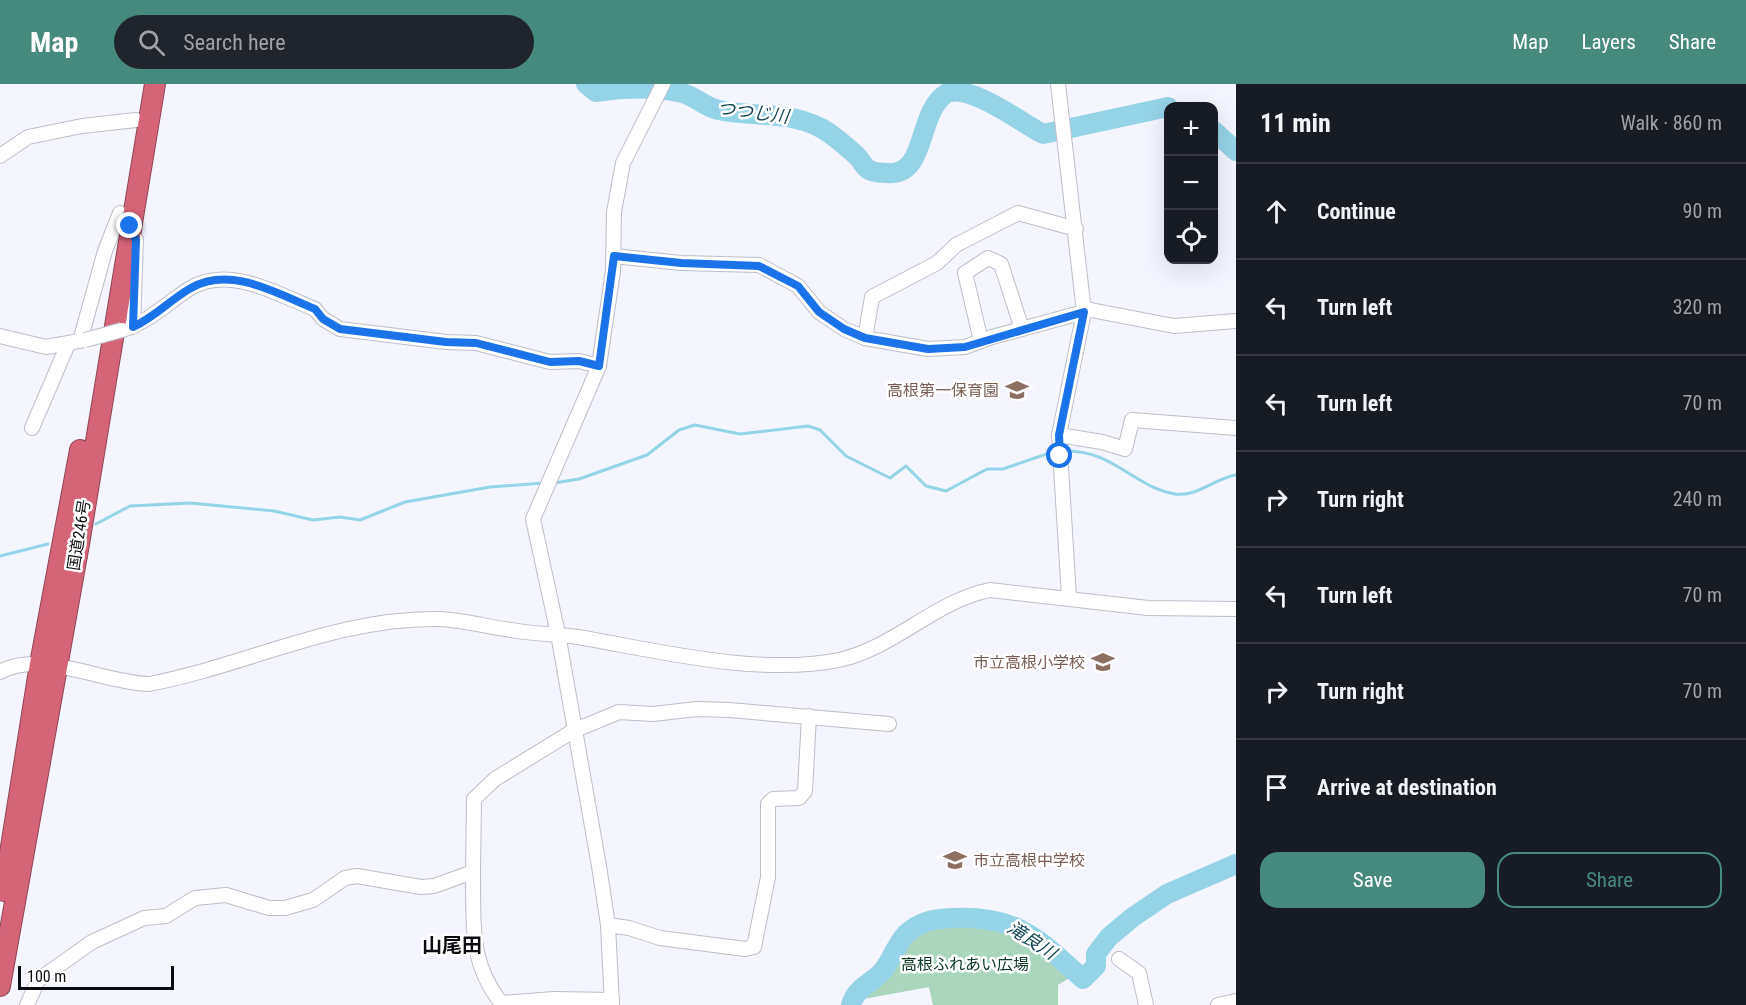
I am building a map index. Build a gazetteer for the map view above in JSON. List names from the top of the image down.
{
  "streets": {
    "highway": ["国道246号"]
  },
  "districts": ["山尾田"],
  "water": ["つつじ川", "滝良川"],
  "parks": ["高根ふれあい広場"],
  "places": {
    "school or university": ["高根第一保育園", "市立高根小学校", "市立高根中学校"]
  },
  "scale_bar": "100 m",
  "page": {
    "header": "Map",
    "search": "Search here",
    "nav": ["Map", "Layers", "Share"],
    "heading": ["11 min", "Walk · 860 m"],
    "map_buttons": ["+", "−"],
    "list": [
      ["Continue", "90 m"],
      ["Turn left", "320 m"],
      ["Turn left", "70 m"],
      ["Turn right", "240 m"],
      ["Turn left", "70 m"],
      ["Turn right", "70 m"],
      "Arrive at destination"
    ],
    "buttons": ["Save", "Share"],
    "scale": "100 m"
  }
}
